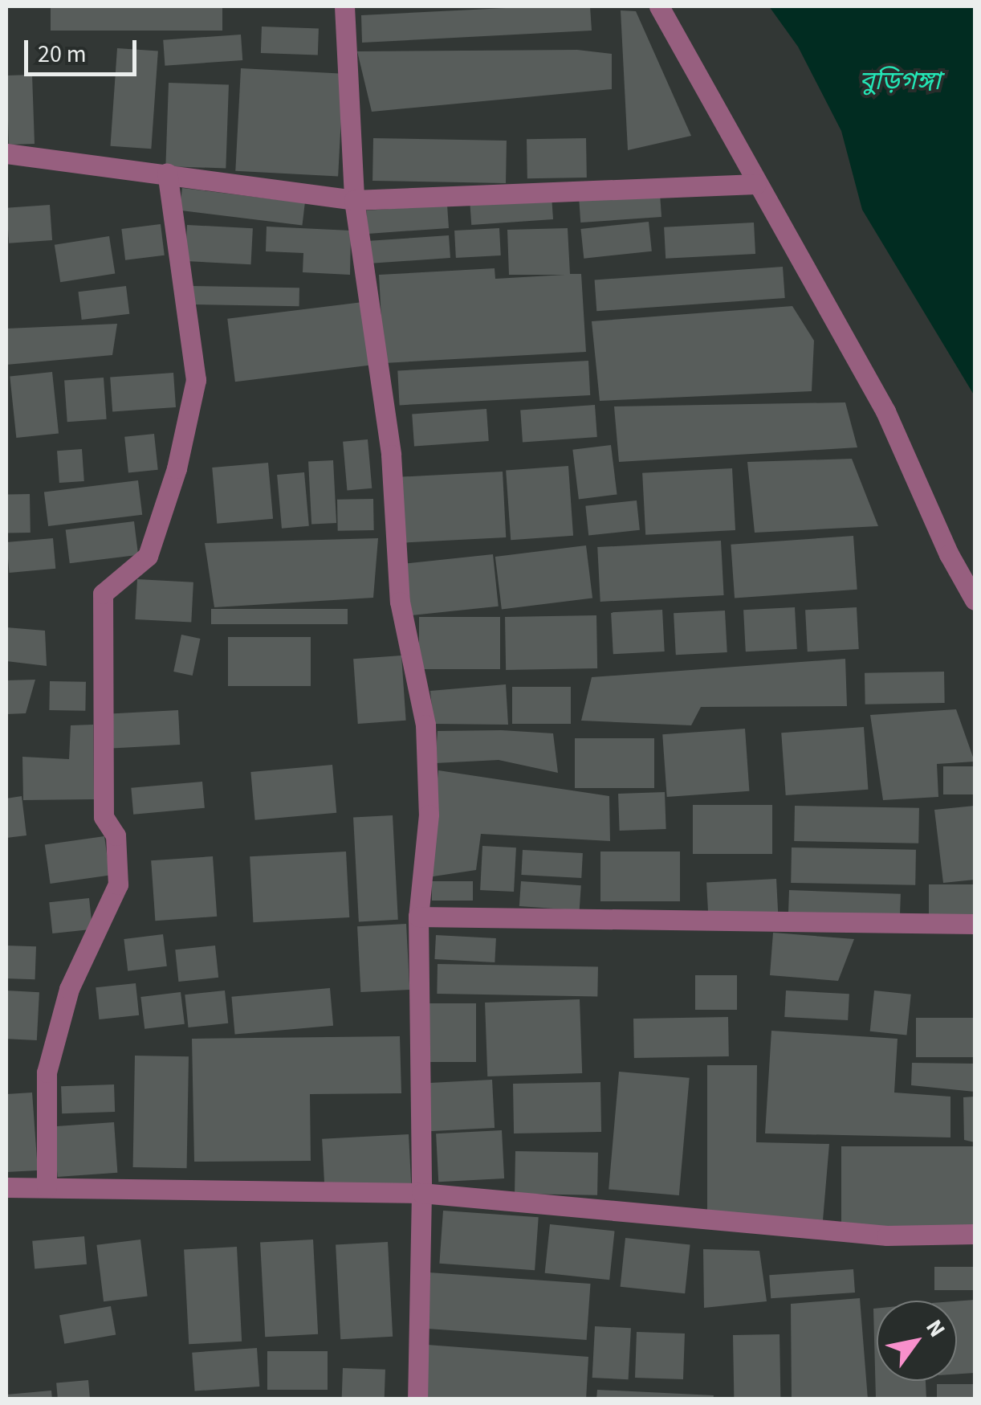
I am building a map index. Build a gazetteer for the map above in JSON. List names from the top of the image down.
{
  "water": ["বুড়িগঙ্গা"],
  "scale_bar": "20 m",
  "north": "top right"
}
